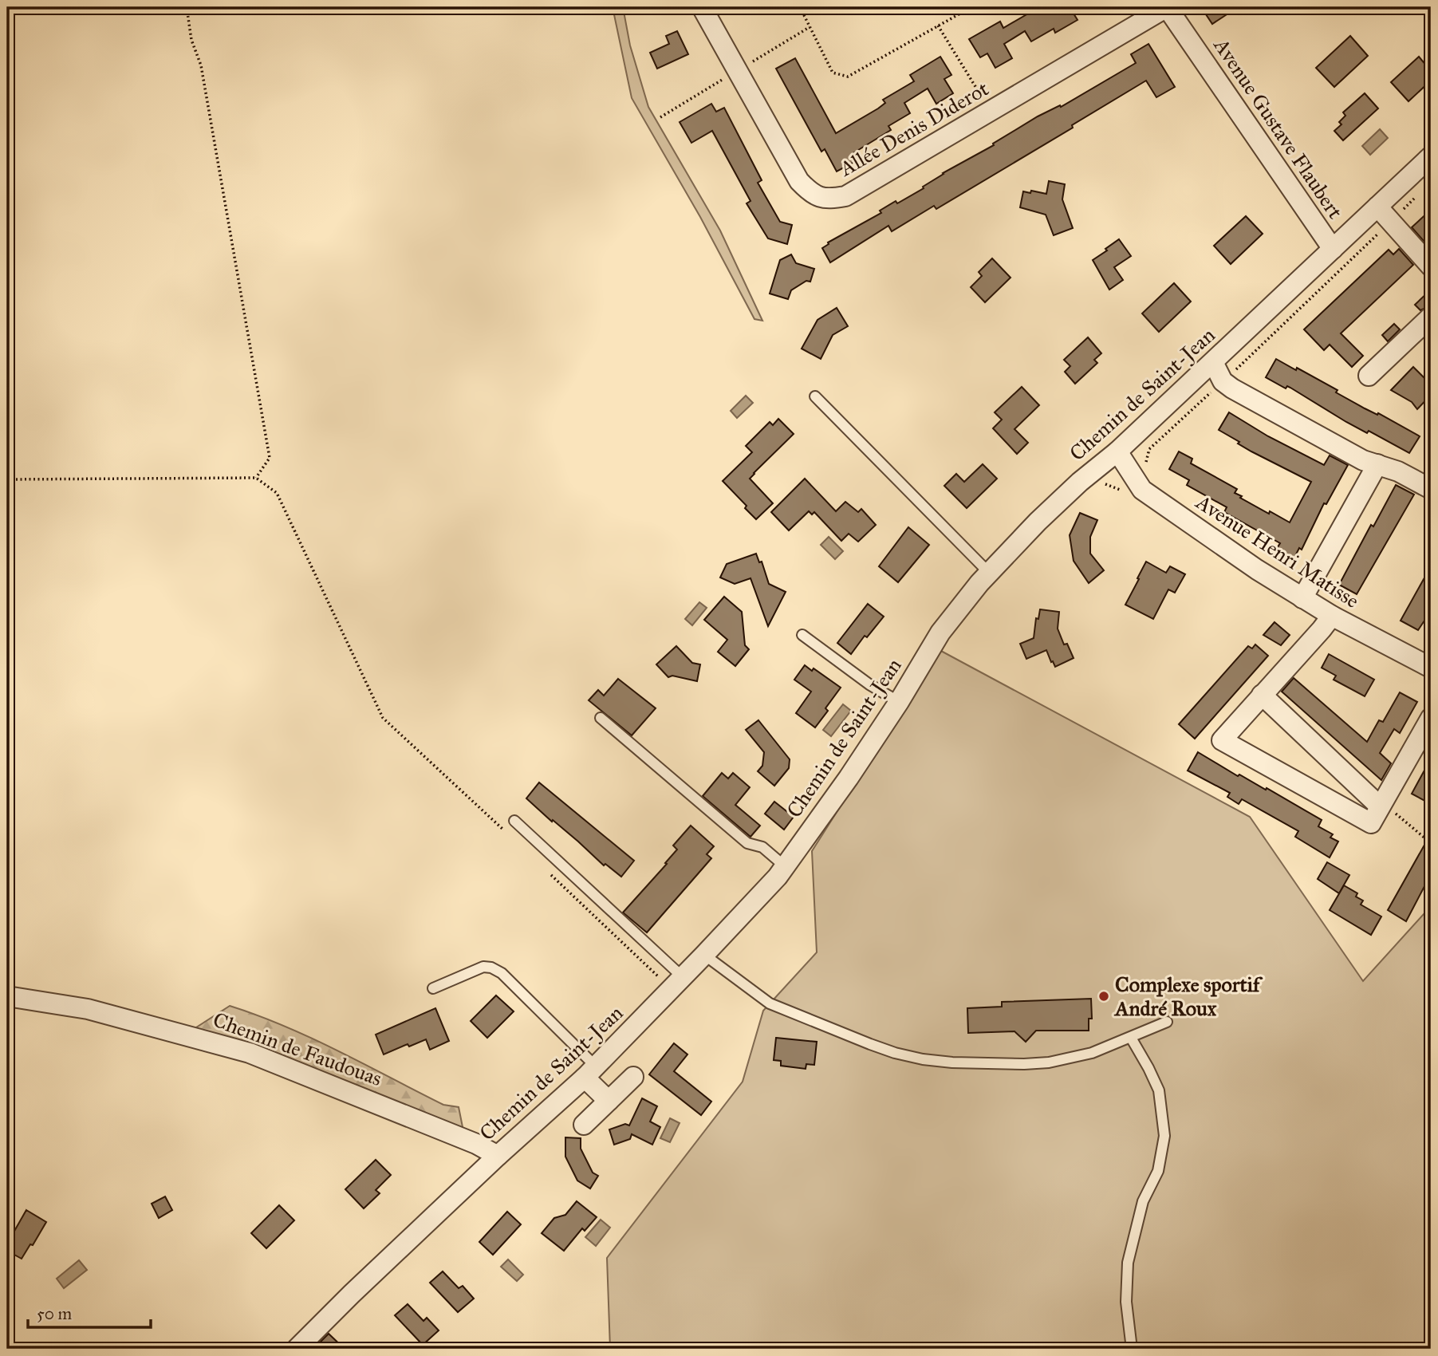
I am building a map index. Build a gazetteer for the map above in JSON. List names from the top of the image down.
{
  "streets": {
    "street": [
      "Allée Denis Diderot",
      "Avenue Gustave Flaubert",
      "Chemin de Saint-Jean",
      "Avenue Henri Matisse",
      "Chemin de Faudouas"
    ]
  },
  "crossings": [
    ["Allée Denis Diderot", "Avenue Gustave Flaubert"],
    ["Avenue Gustave Flaubert", "Chemin de Saint-Jean"],
    ["Chemin de Saint-Jean", "Avenue Henri Matisse"],
    ["Chemin de Saint-Jean", "Chemin de Faudouas"]
  ],
  "places": ["Complexe sportif André Roux"],
  "scale_bar": "50 m"
}
